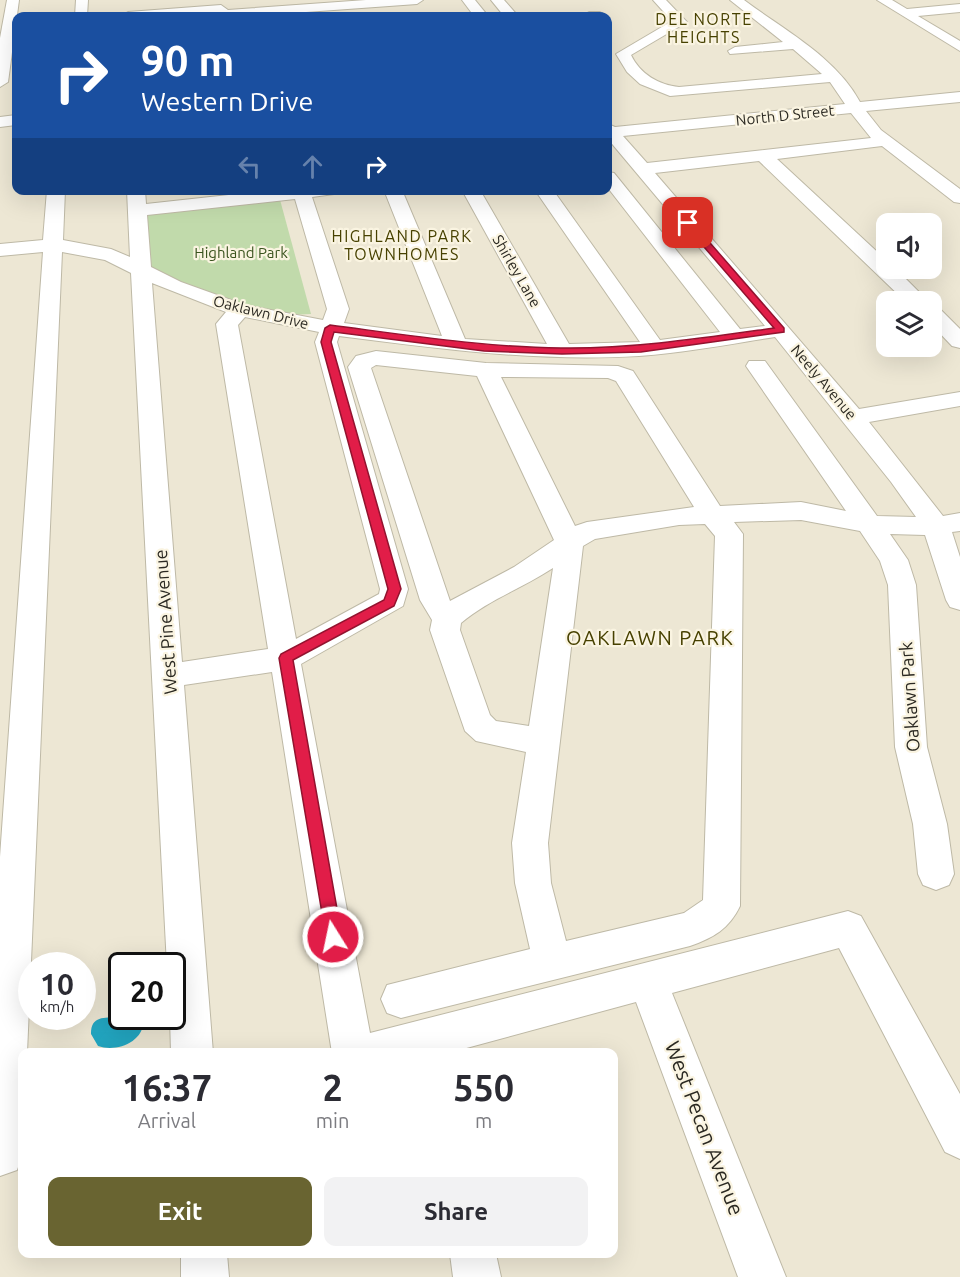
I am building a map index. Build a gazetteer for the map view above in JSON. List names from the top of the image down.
{
  "streets": {
    "street": [
      "North D Street",
      "Shirley Lane",
      "Oaklawn Drive",
      "Neely Avenue",
      "West Pine Avenue",
      "Oaklawn Park",
      "West Pecan Avenue"
    ]
  },
  "crossings": [
    ["Shirley Lane", "Oaklawn Drive"],
    ["Oaklawn Drive", "Neely Avenue"],
    ["Oaklawn Drive", "West Pine Avenue"]
  ],
  "districts": ["DEL NORTE HEIGHTS", "HIGHLAND PARK TOWNHOMES", "OAKLAWN PARK"],
  "parks": ["Highland Park"],
  "page": {
    "turn": ["90 m", "Western Drive"],
    "speed": "10 km/h",
    "limit": "20",
    "eta": [
      "16:37",
      "Arrival",
      "2",
      "min",
      "550",
      "m"
    ],
    "buttons": ["Exit", "Share"]
  }
}
